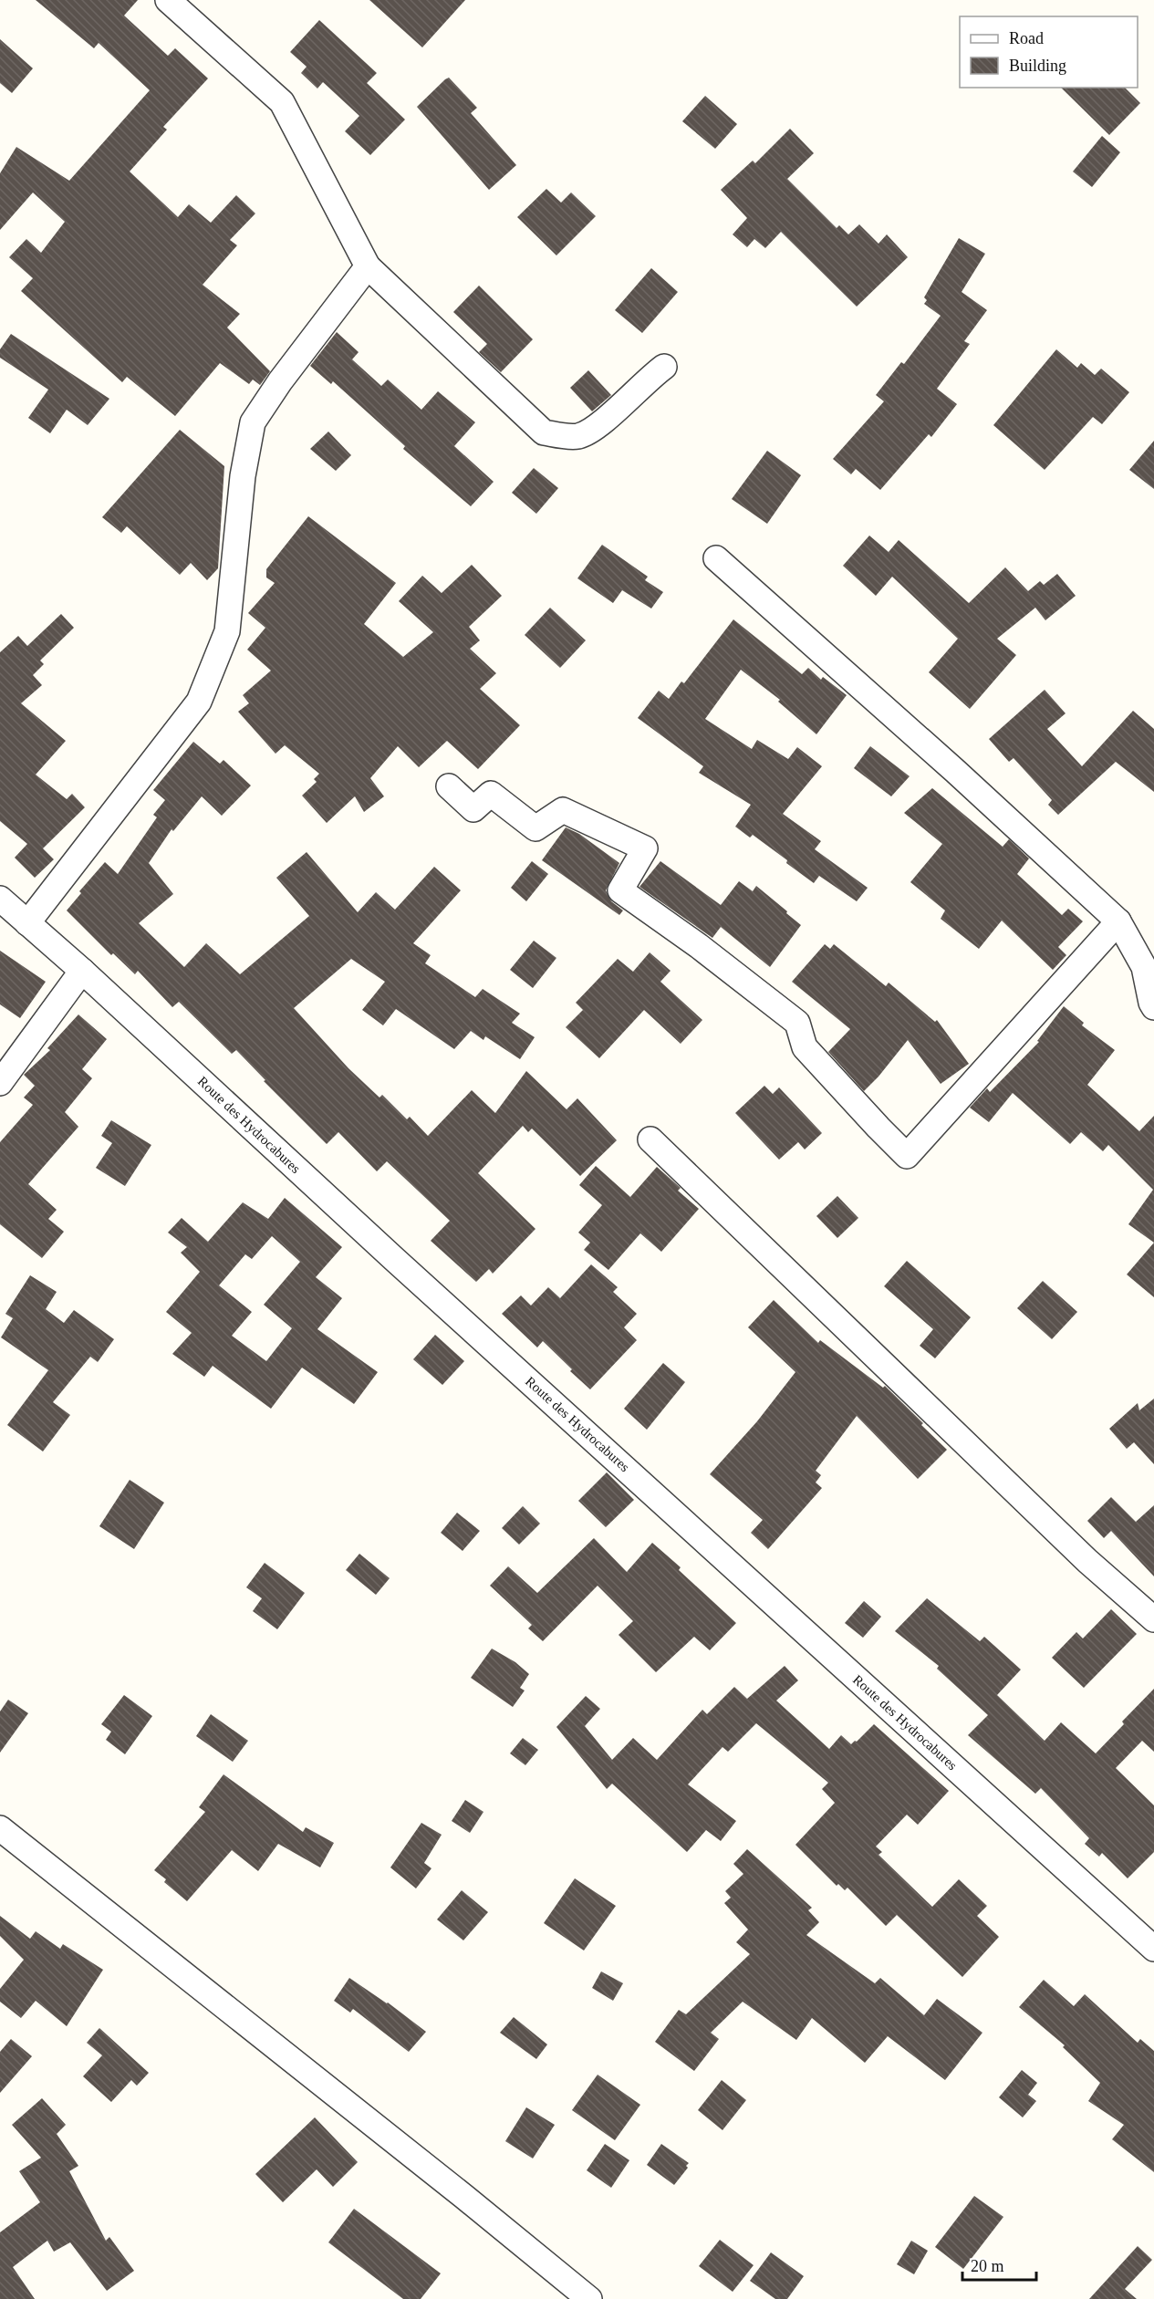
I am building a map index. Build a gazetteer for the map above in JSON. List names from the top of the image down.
{
  "streets": {
    "street": ["Route des Hydrocabures"]
  },
  "legend": ["Road", "Building"],
  "scale_bar": "20 m"
}
